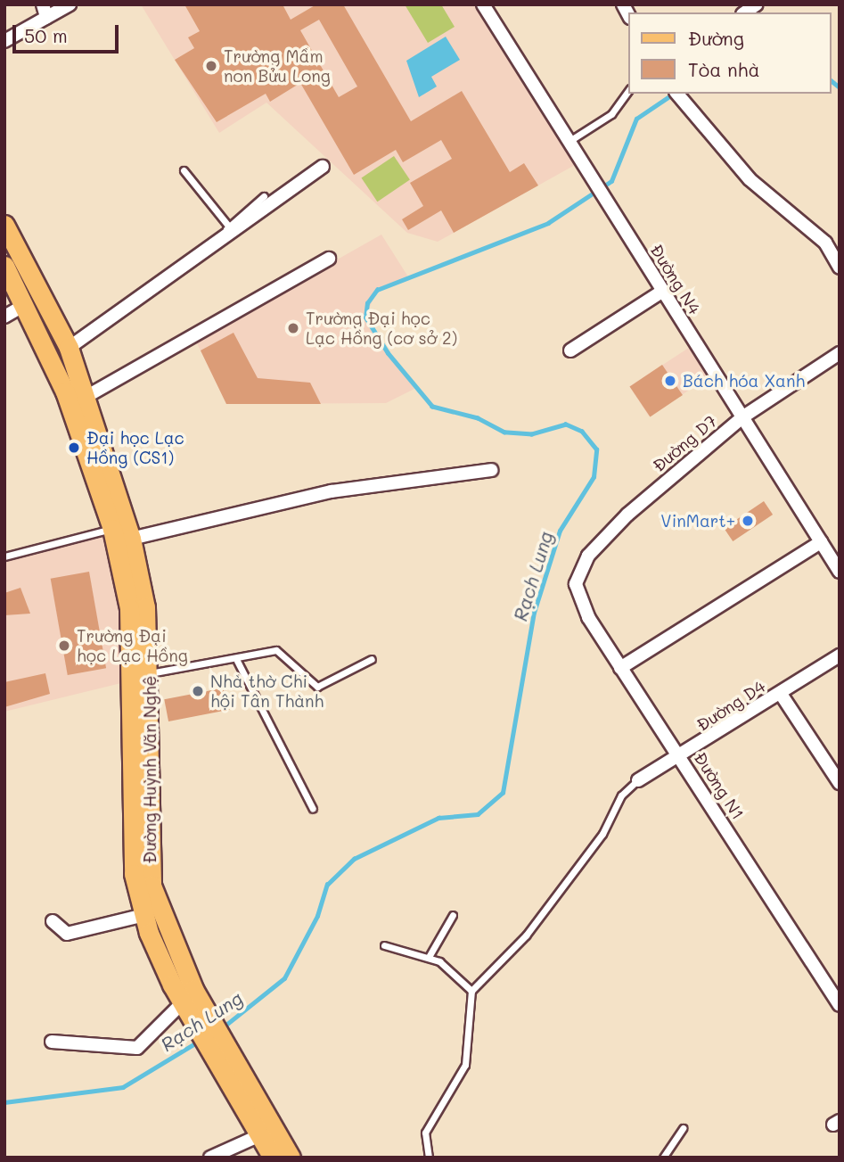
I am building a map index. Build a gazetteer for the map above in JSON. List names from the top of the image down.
{
  "streets": {
    "main road": ["Đường Huỳnh Văn Nghệ"],
    "street": [
      "Đường N4",
      "Đường D7",
      "Đường D4",
      "Đường N1"
    ]
  },
  "crossings": [
    ["Đường N4", "Đường D7"],
    ["Đường D7", "Đường N1"],
    ["Đường D4", "Đường N1"]
  ],
  "water": ["Rạch Lung"],
  "places": [
    "Trường Mầm non Bửu Long",
    "Trường Đại học Lạc Hồng (cơ sở 2)",
    "Bách hóa Xanh",
    "Đại học Lạc Hồng (CS1)",
    "VinMart+",
    "Trường Đại học Lạc Hồng",
    "Nhà thờ Chi hội Tân Thành"
  ],
  "legend": ["Đường", "Tòa nhà"],
  "scale_bar": "50 m"
}
